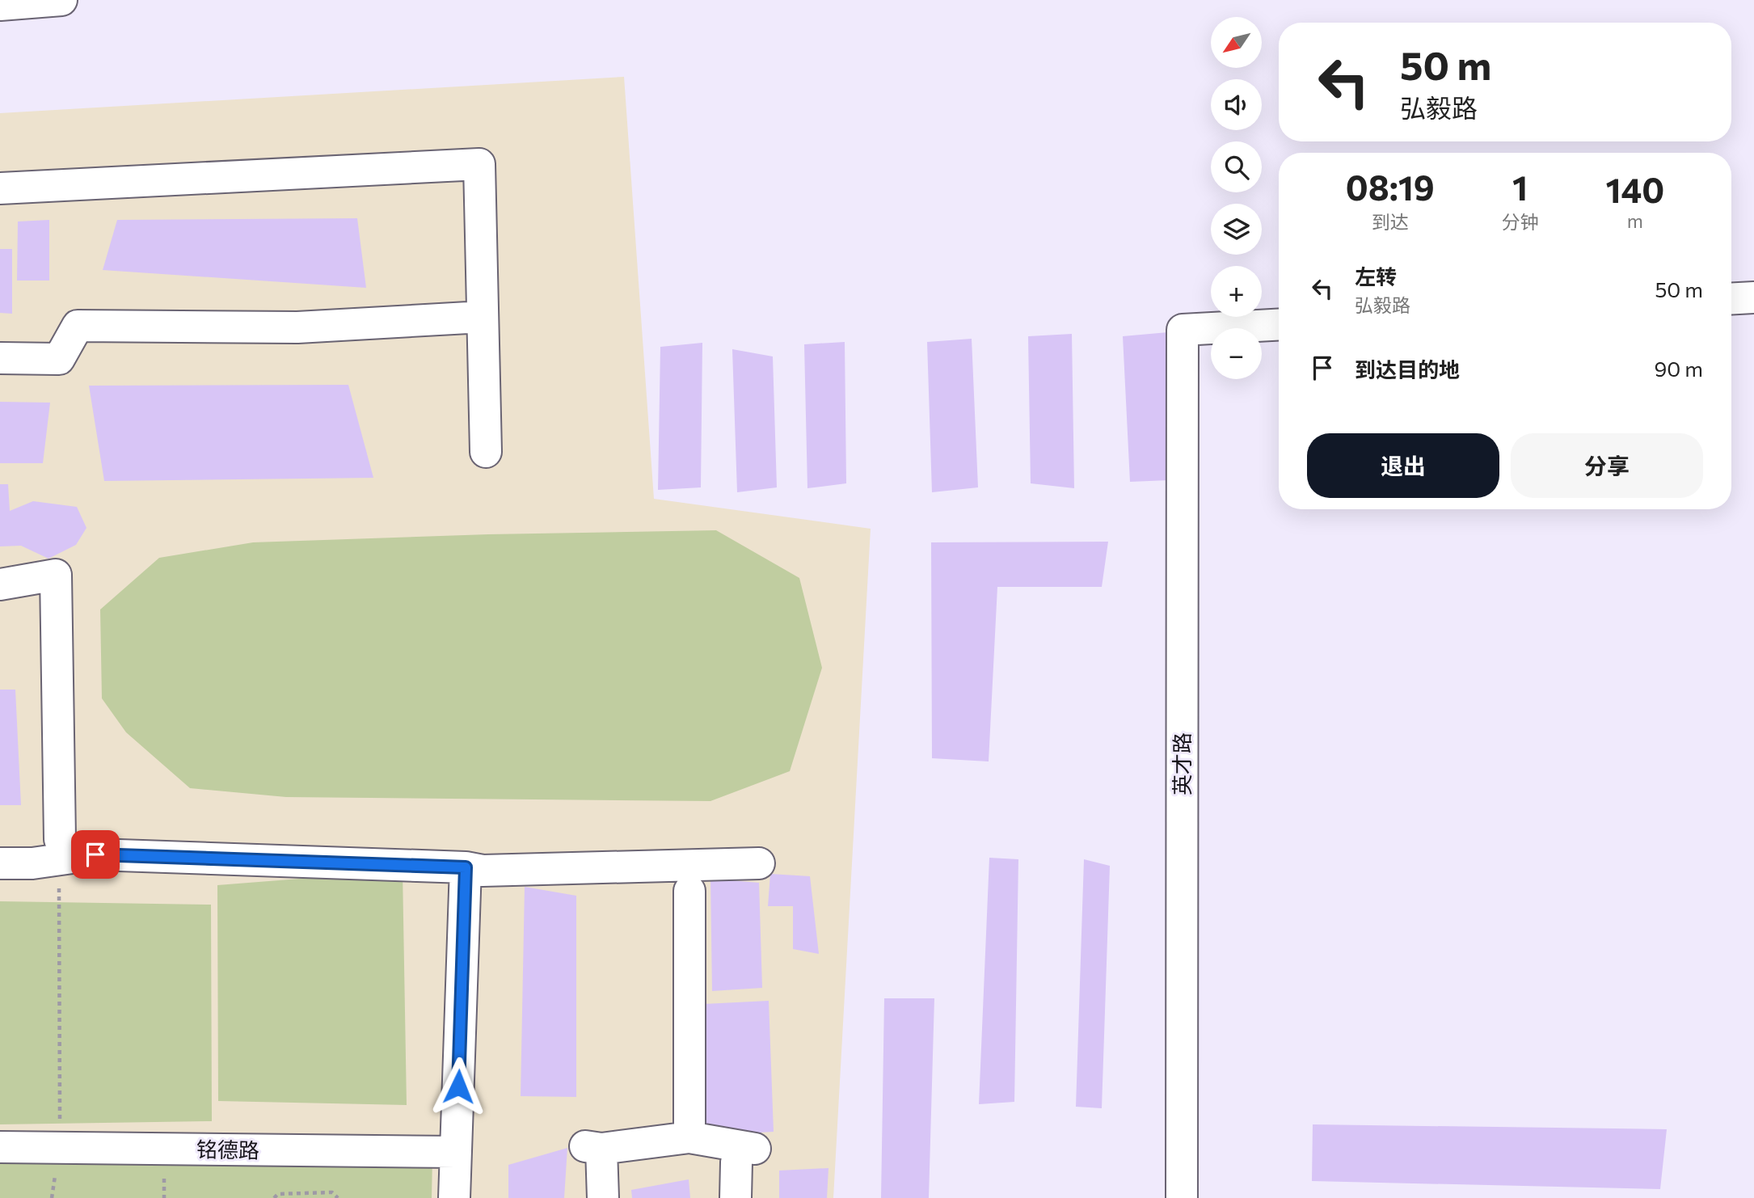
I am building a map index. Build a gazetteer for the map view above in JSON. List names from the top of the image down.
{
  "streets": {
    "street": ["英才路", "铭德路"]
  },
  "north": "bottom left",
  "page": {
    "map_buttons": ["+", "−"],
    "turn": ["50 m", "弘毅路"],
    "eta": [
      "08:19",
      "到达",
      "1",
      "分钟",
      "140",
      "m"
    ],
    "list": [
      {
        "name": "左转",
        "note": "弘毅路",
        "value": "50 m"
      },
      {
        "name": "到达目的地",
        "value": "90 m"
      }
    ],
    "buttons": ["退出", "分享"]
  }
}
